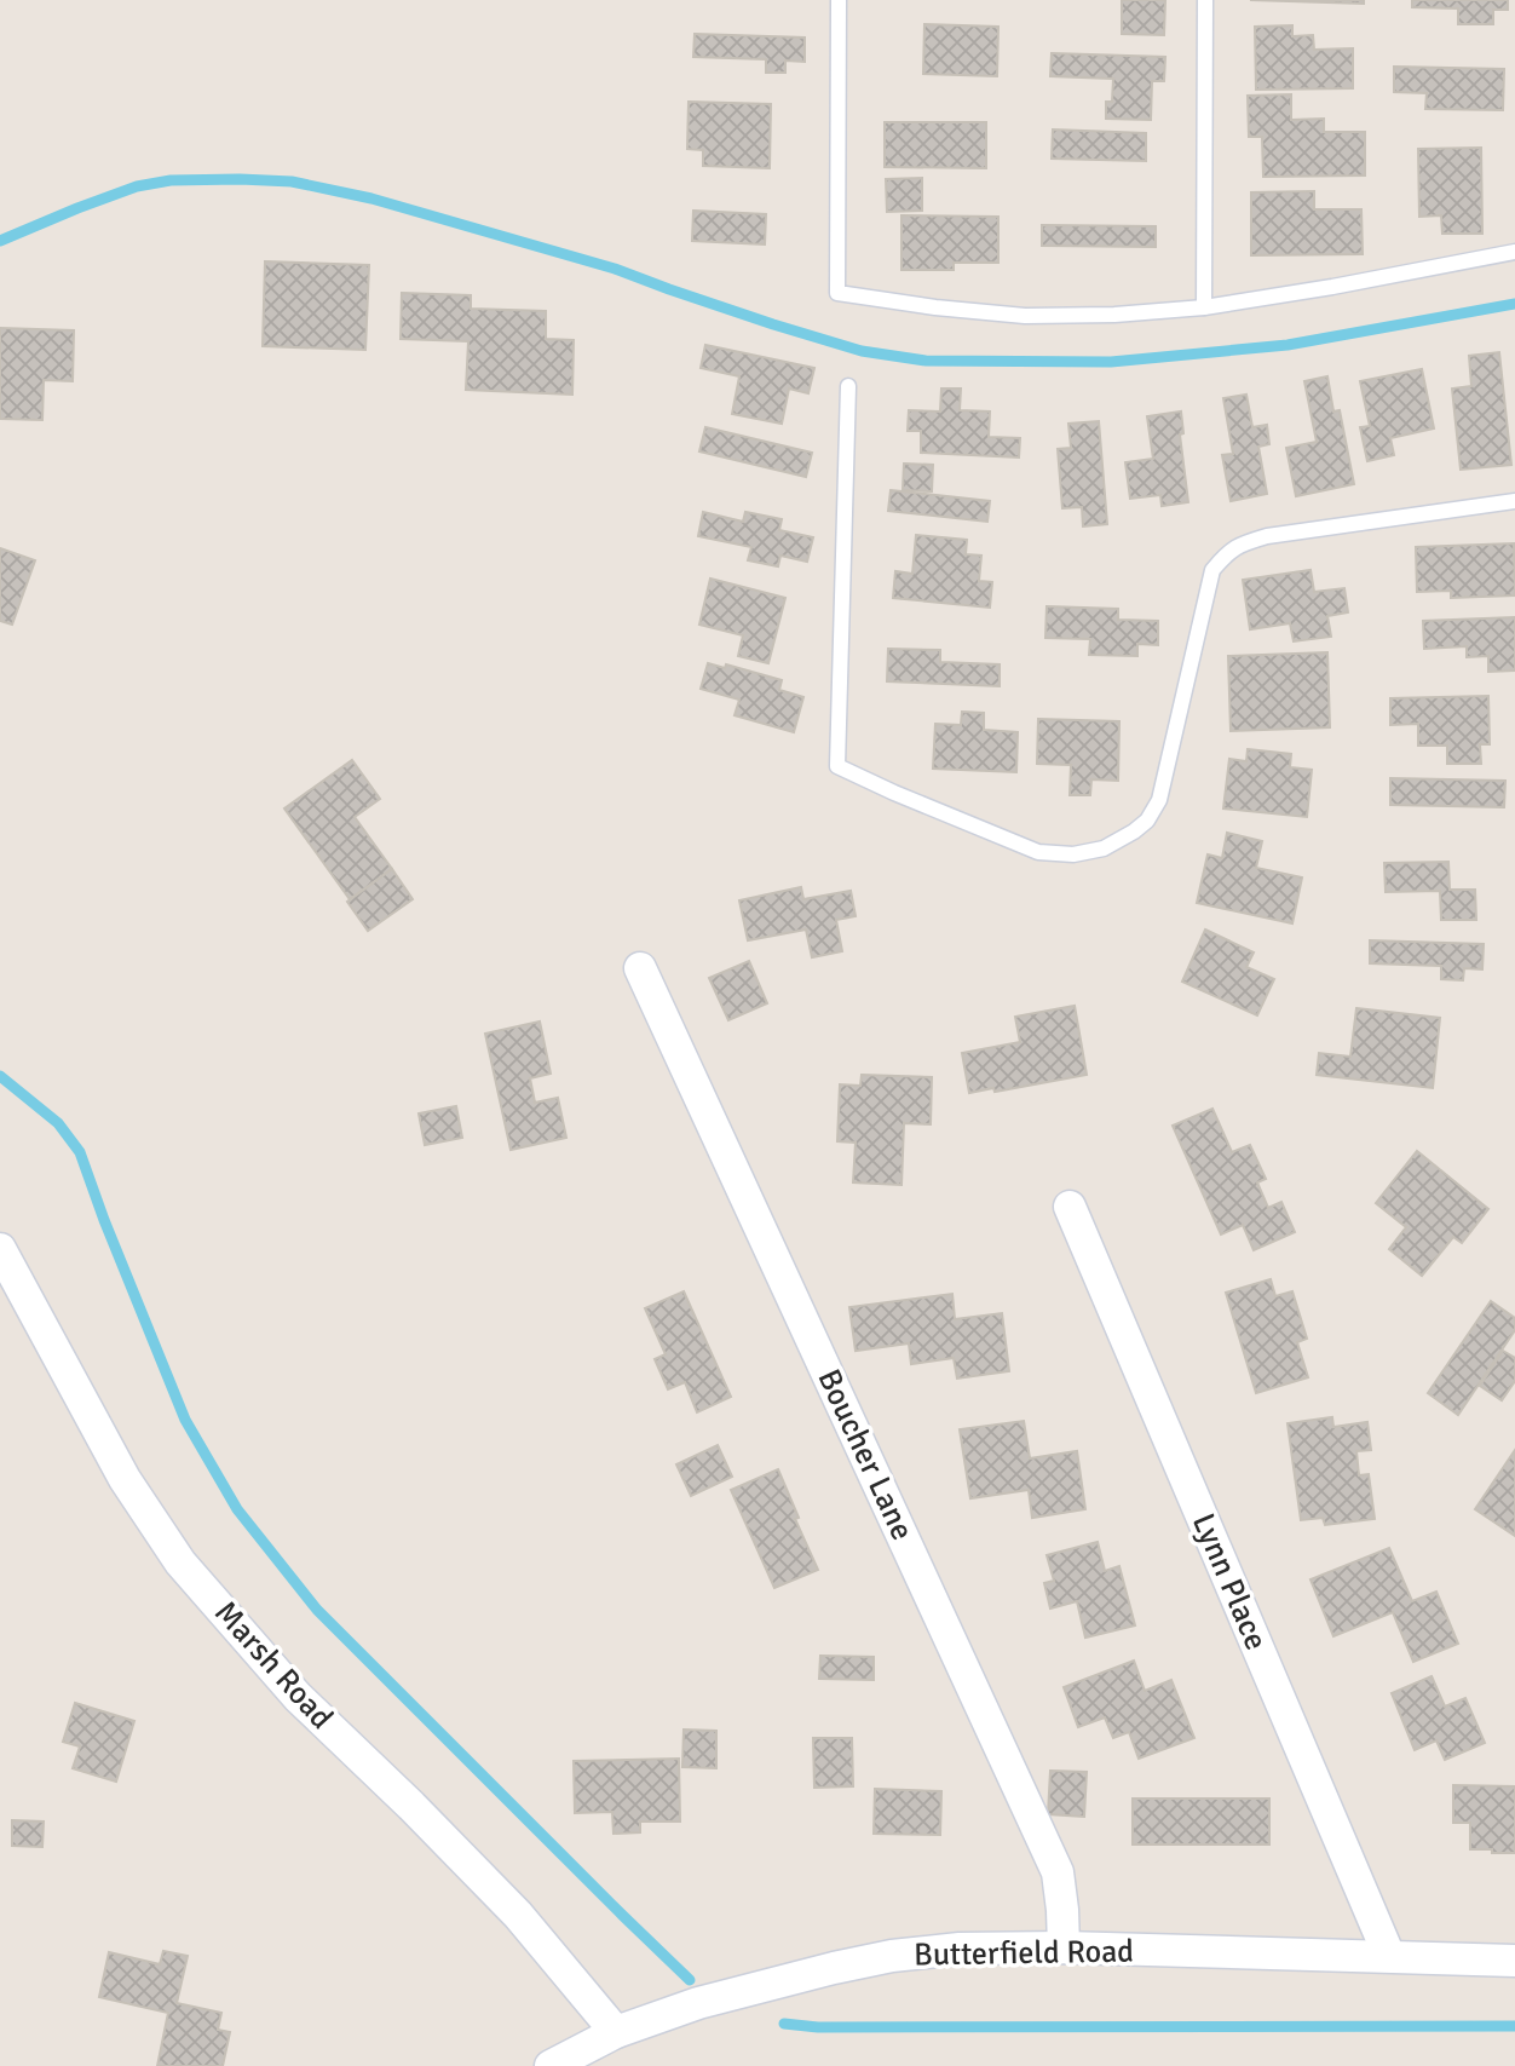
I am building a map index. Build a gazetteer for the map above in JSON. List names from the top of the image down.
{
  "streets": {
    "street": [
      "Boucher Lane",
      "Lynn Place",
      "Marsh Road",
      "Butterfield Road"
    ]
  },
  "crossings": [
    ["Boucher Lane", "Butterfield Road"],
    ["Lynn Place", "Butterfield Road"],
    ["Marsh Road", "Butterfield Road"]
  ]
}
